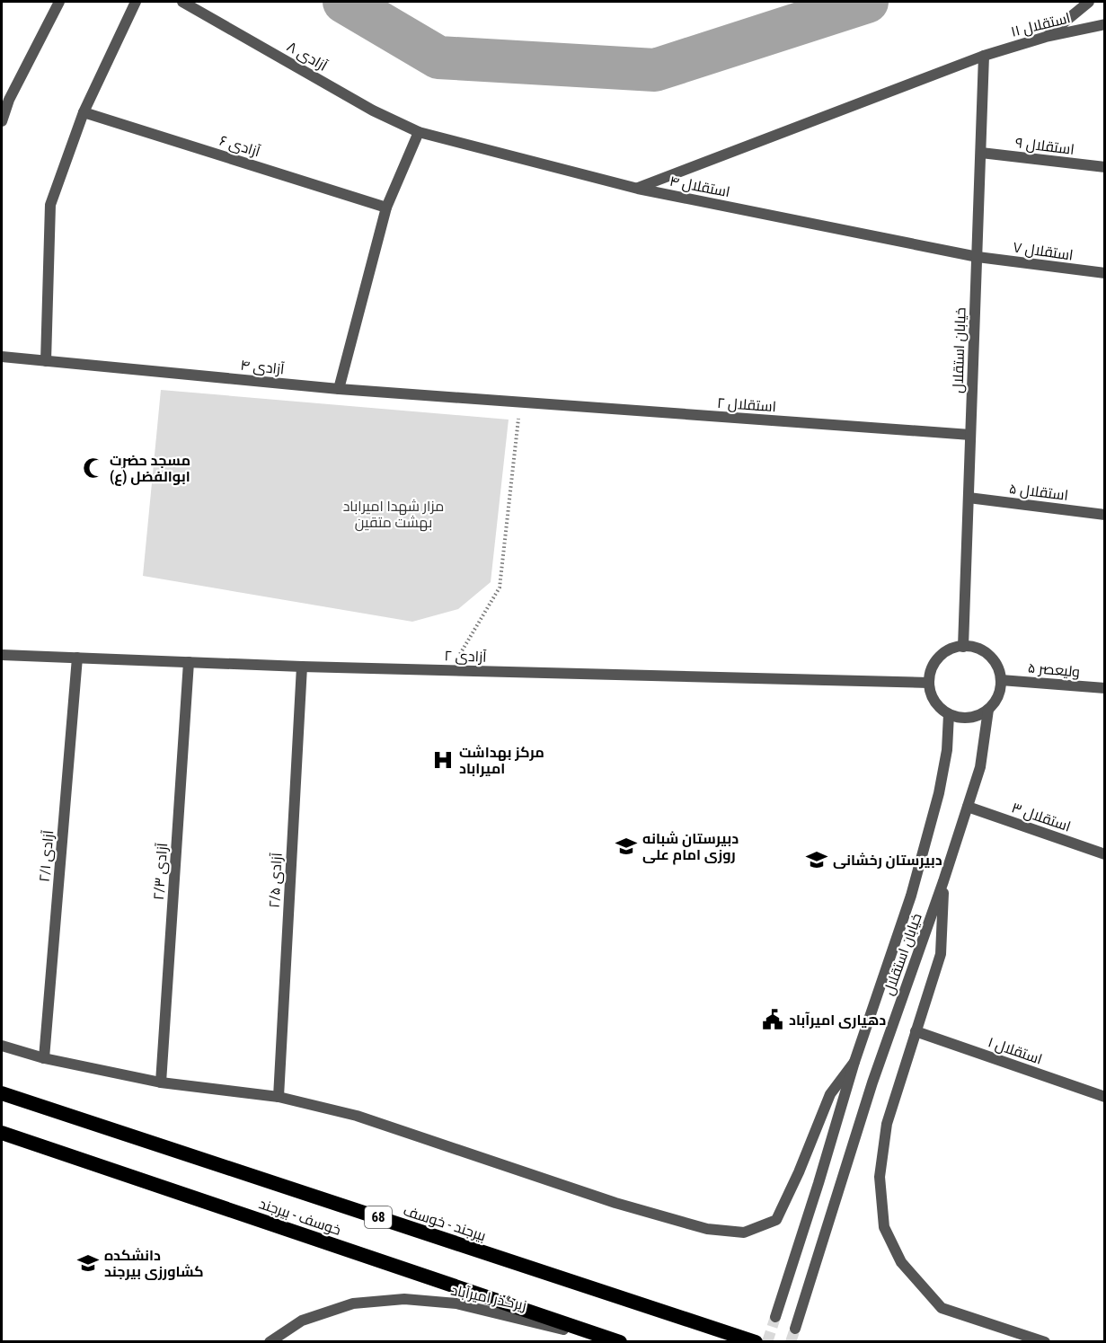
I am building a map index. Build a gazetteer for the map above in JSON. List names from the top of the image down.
{
  "streets": {
    "highway": ["خوسف - بیرجند", "68", "بیرجند - خوسف"],
    "street": [
      "استقلال ۱۱",
      "آزادی ۸",
      "آزادی ۶",
      "استقلال ۹",
      "استقلال ۴",
      "استقلال ۷",
      "خیابان استقلال",
      "آزادی ۴",
      "استقلال ۲",
      "استقلال ۵",
      "آزادی ۲",
      "ولیعصر ۵",
      "استقلال ۳",
      "آزادی ۲/۱",
      "آزادی ۲/۳",
      "آزادی ۲/۵",
      "استقلال ۱",
      "زیرگذر امیرآباد"
    ]
  },
  "crossings": [
    ["استقلال ۱۱", "استقلال ۴"],
    ["استقلال ۱۱", "خیابان استقلال"],
    ["آزادی ۸", "استقلال ۴"],
    ["استقلال ۹", "خیابان استقلال"],
    ["استقلال ۴", "استقلال ۷"],
    ["استقلال ۴", "خیابان استقلال"],
    ["استقلال ۷", "خیابان استقلال"],
    ["خیابان استقلال", "استقلال ۲"],
    ["خیابان استقلال", "استقلال ۵"],
    ["خیابان استقلال", "آزادی ۲"],
    ["خیابان استقلال", "ولیعصر ۵"],
    ["خیابان استقلال", "استقلال ۳"],
    ["آزادی ۴", "استقلال ۲"],
    ["آزادی ۲", "ولیعصر ۵"],
    ["آزادی ۲", "آزادی ۲/۱"],
    ["آزادی ۲", "آزادی ۲/۳"],
    ["آزادی ۲", "آزادی ۲/۵"]
  ],
  "parks": ["مزار شهدا امیراباد بهشت متقین"],
  "places": {
    "mosque": ["مسجد حضرت ابوالفضل (ع)"],
    "hospital": ["مرکز بهداشت امیراباد"],
    "school or university": ["دبیرستان شبانه روزی امام علی", "دبیرستان رخشانی", "دانشکده کشاورزی بیرجند"],
    "public building": ["دهیاری امیرآباد"]
  }
}
